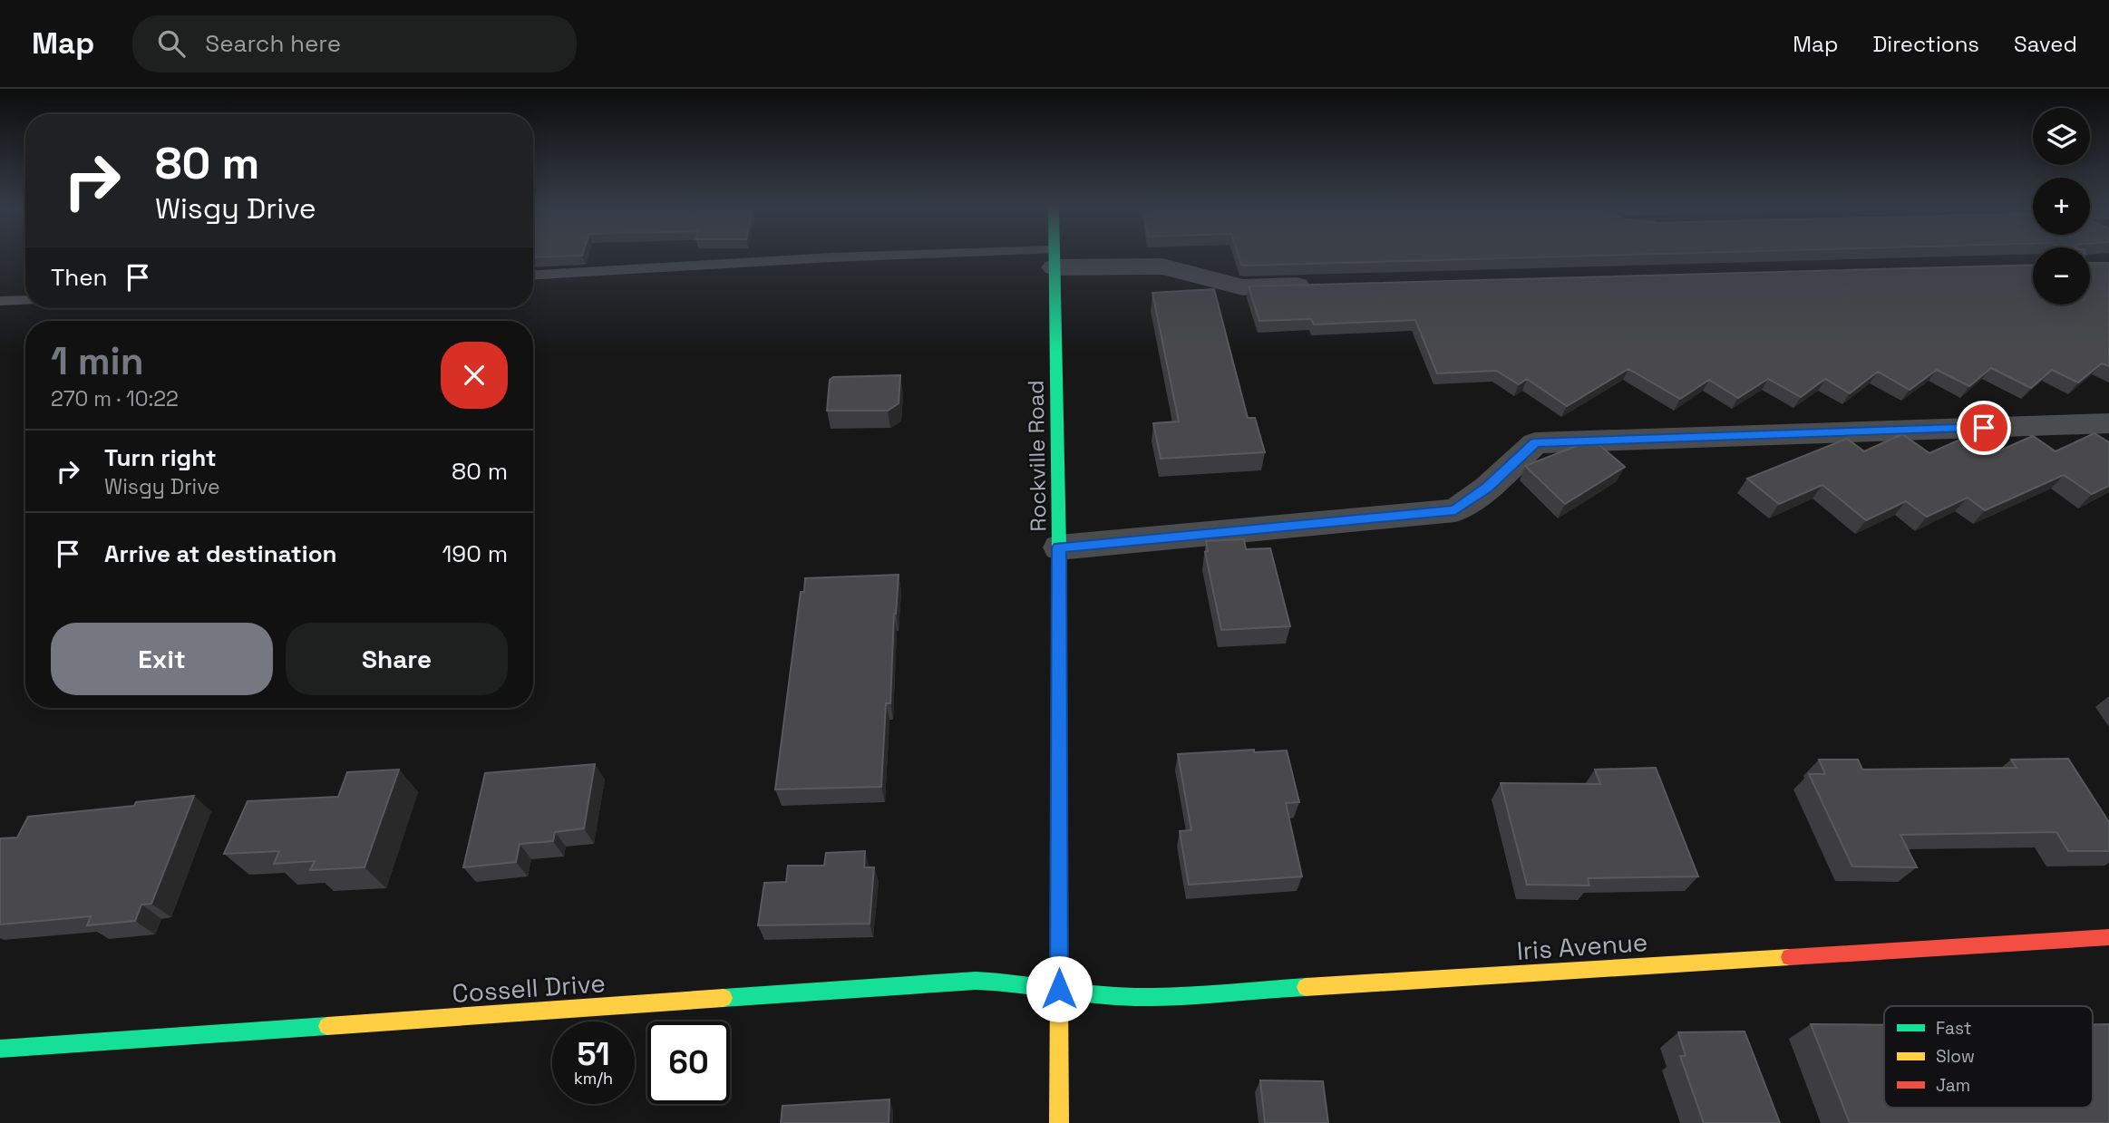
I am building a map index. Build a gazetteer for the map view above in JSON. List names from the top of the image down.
{
  "streets": {
    "street": ["Rockville Road", "Iris Avenue", "Cossell Drive"]
  },
  "crossings": [
    ["Rockville Road", "Iris Avenue"],
    ["Rockville Road", "Cossell Drive"],
    ["Iris Avenue", "Cossell Drive"]
  ],
  "legend": ["Fast", "Slow", "Jam"],
  "page": {
    "header": "Map",
    "search": "Search here",
    "nav": ["Map", "Directions", "Saved"],
    "map_buttons": ["+", "−"],
    "turn": ["80 m", "Wisgy Drive"],
    "then": "Then",
    "heading": ["1 min", "270 m · 10:22"],
    "list": [
      {
        "name": "Turn right",
        "note": "Wisgy Drive",
        "value": "80 m"
      },
      {
        "name": "Arrive at destination",
        "value": "190 m"
      }
    ],
    "buttons": ["Exit", "Share"],
    "speed": "51 km/h",
    "limit": "60"
  }
}
